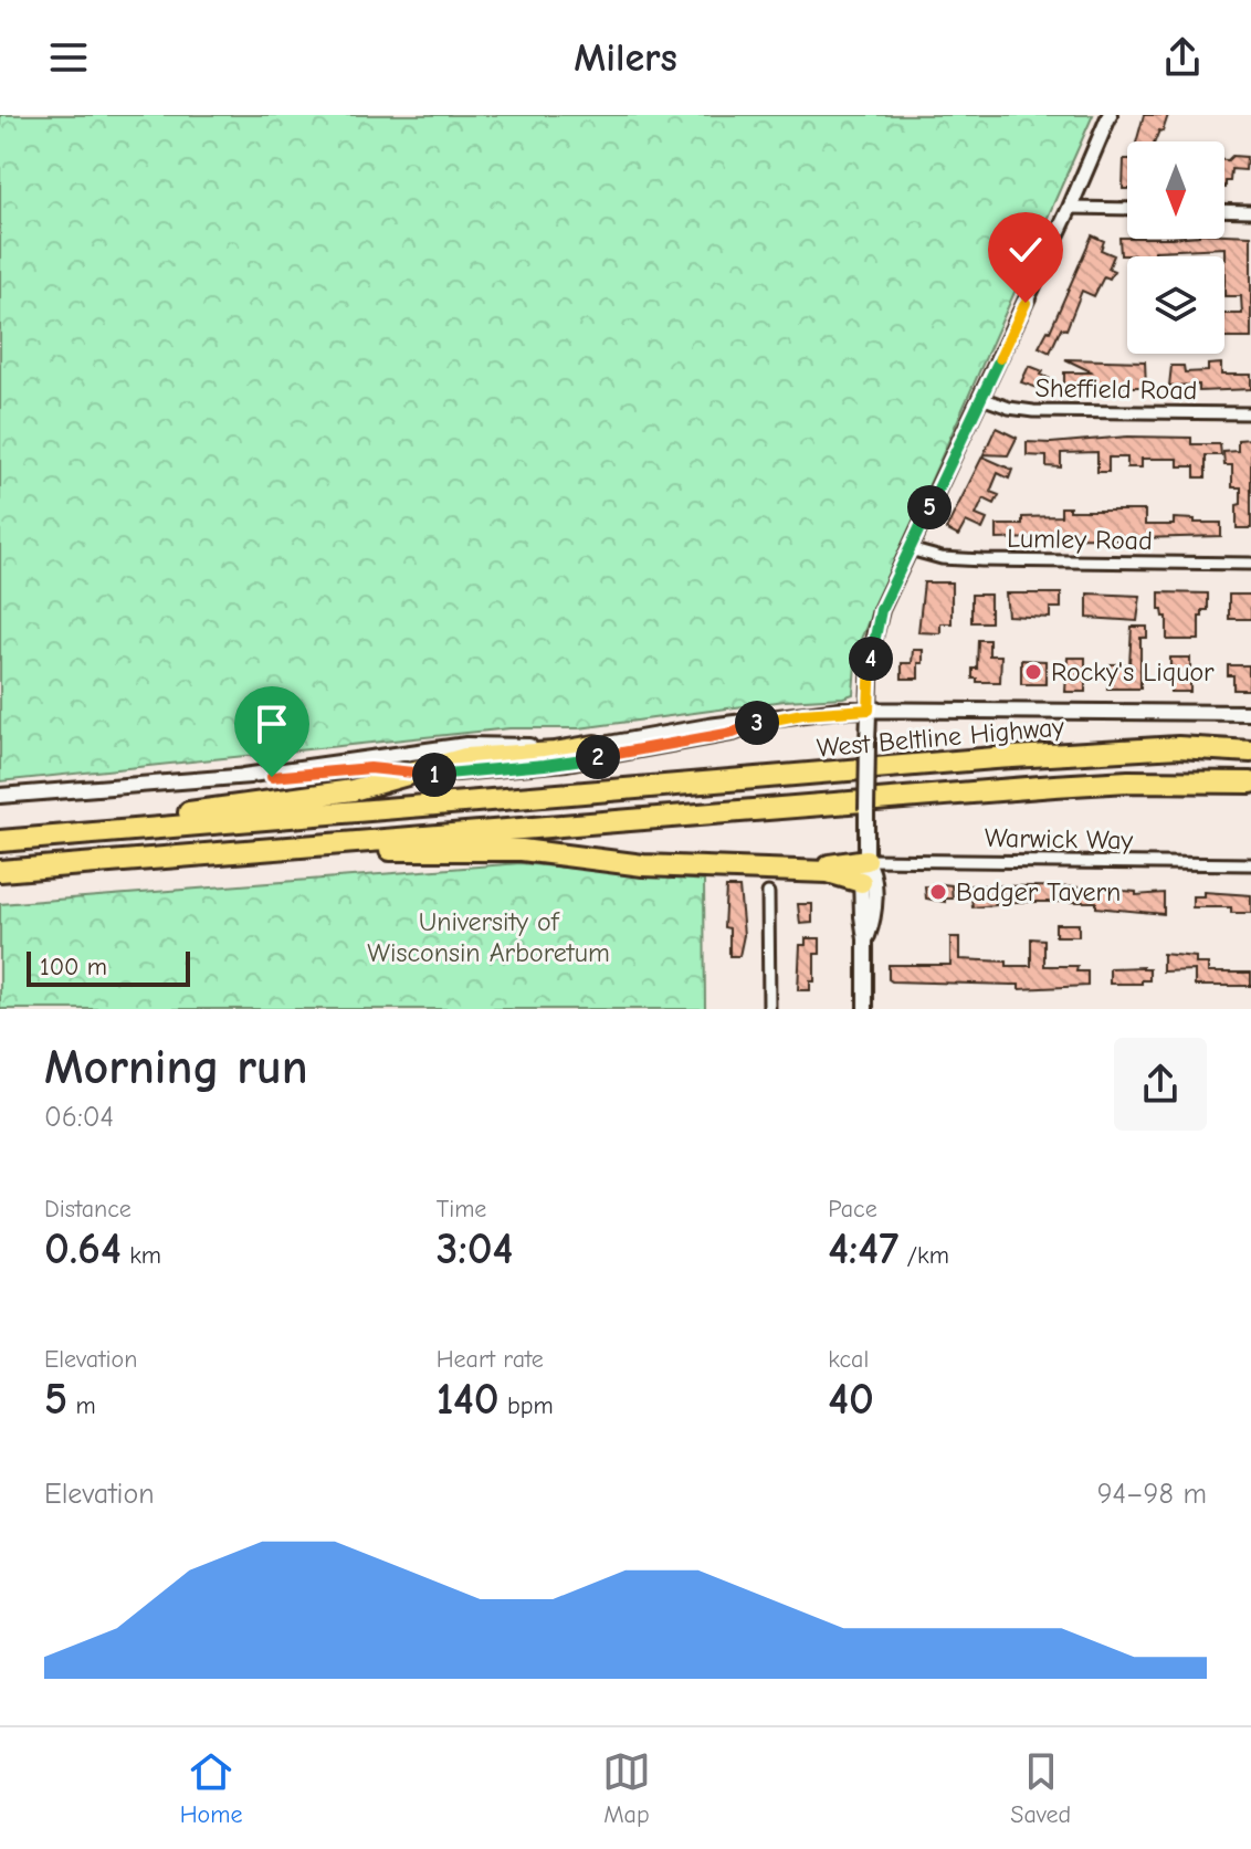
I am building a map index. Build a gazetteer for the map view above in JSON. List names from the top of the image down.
{
  "streets": {
    "highway": ["West Beltline Highway"],
    "street": ["Sheffield Road", "Lumley Road", "Warwick Way"]
  },
  "parks": ["University of Wisconsin Arboretum"],
  "places": ["Rocky's Liquor", "Badger Tavern"],
  "scale_bar": "100 m",
  "north": "bottom",
  "page": {
    "header": "Milers",
    "pins": [
      "5",
      "4",
      "3",
      "2",
      "1"
    ],
    "scale": "100 m",
    "heading": ["Morning run", "06:04"],
    "stats": [
      ["Distance", "0.64 km"],
      ["Time", "3:04"],
      ["Pace", "4:47 /km"],
      ["Elevation", "5 m"],
      ["Heart rate", "140 bpm"],
      ["kcal", "40"]
    ],
    "chart": ["Elevation", "94–98 m"],
    "tabs": ["Home", "Map", "Saved"]
  }
}
